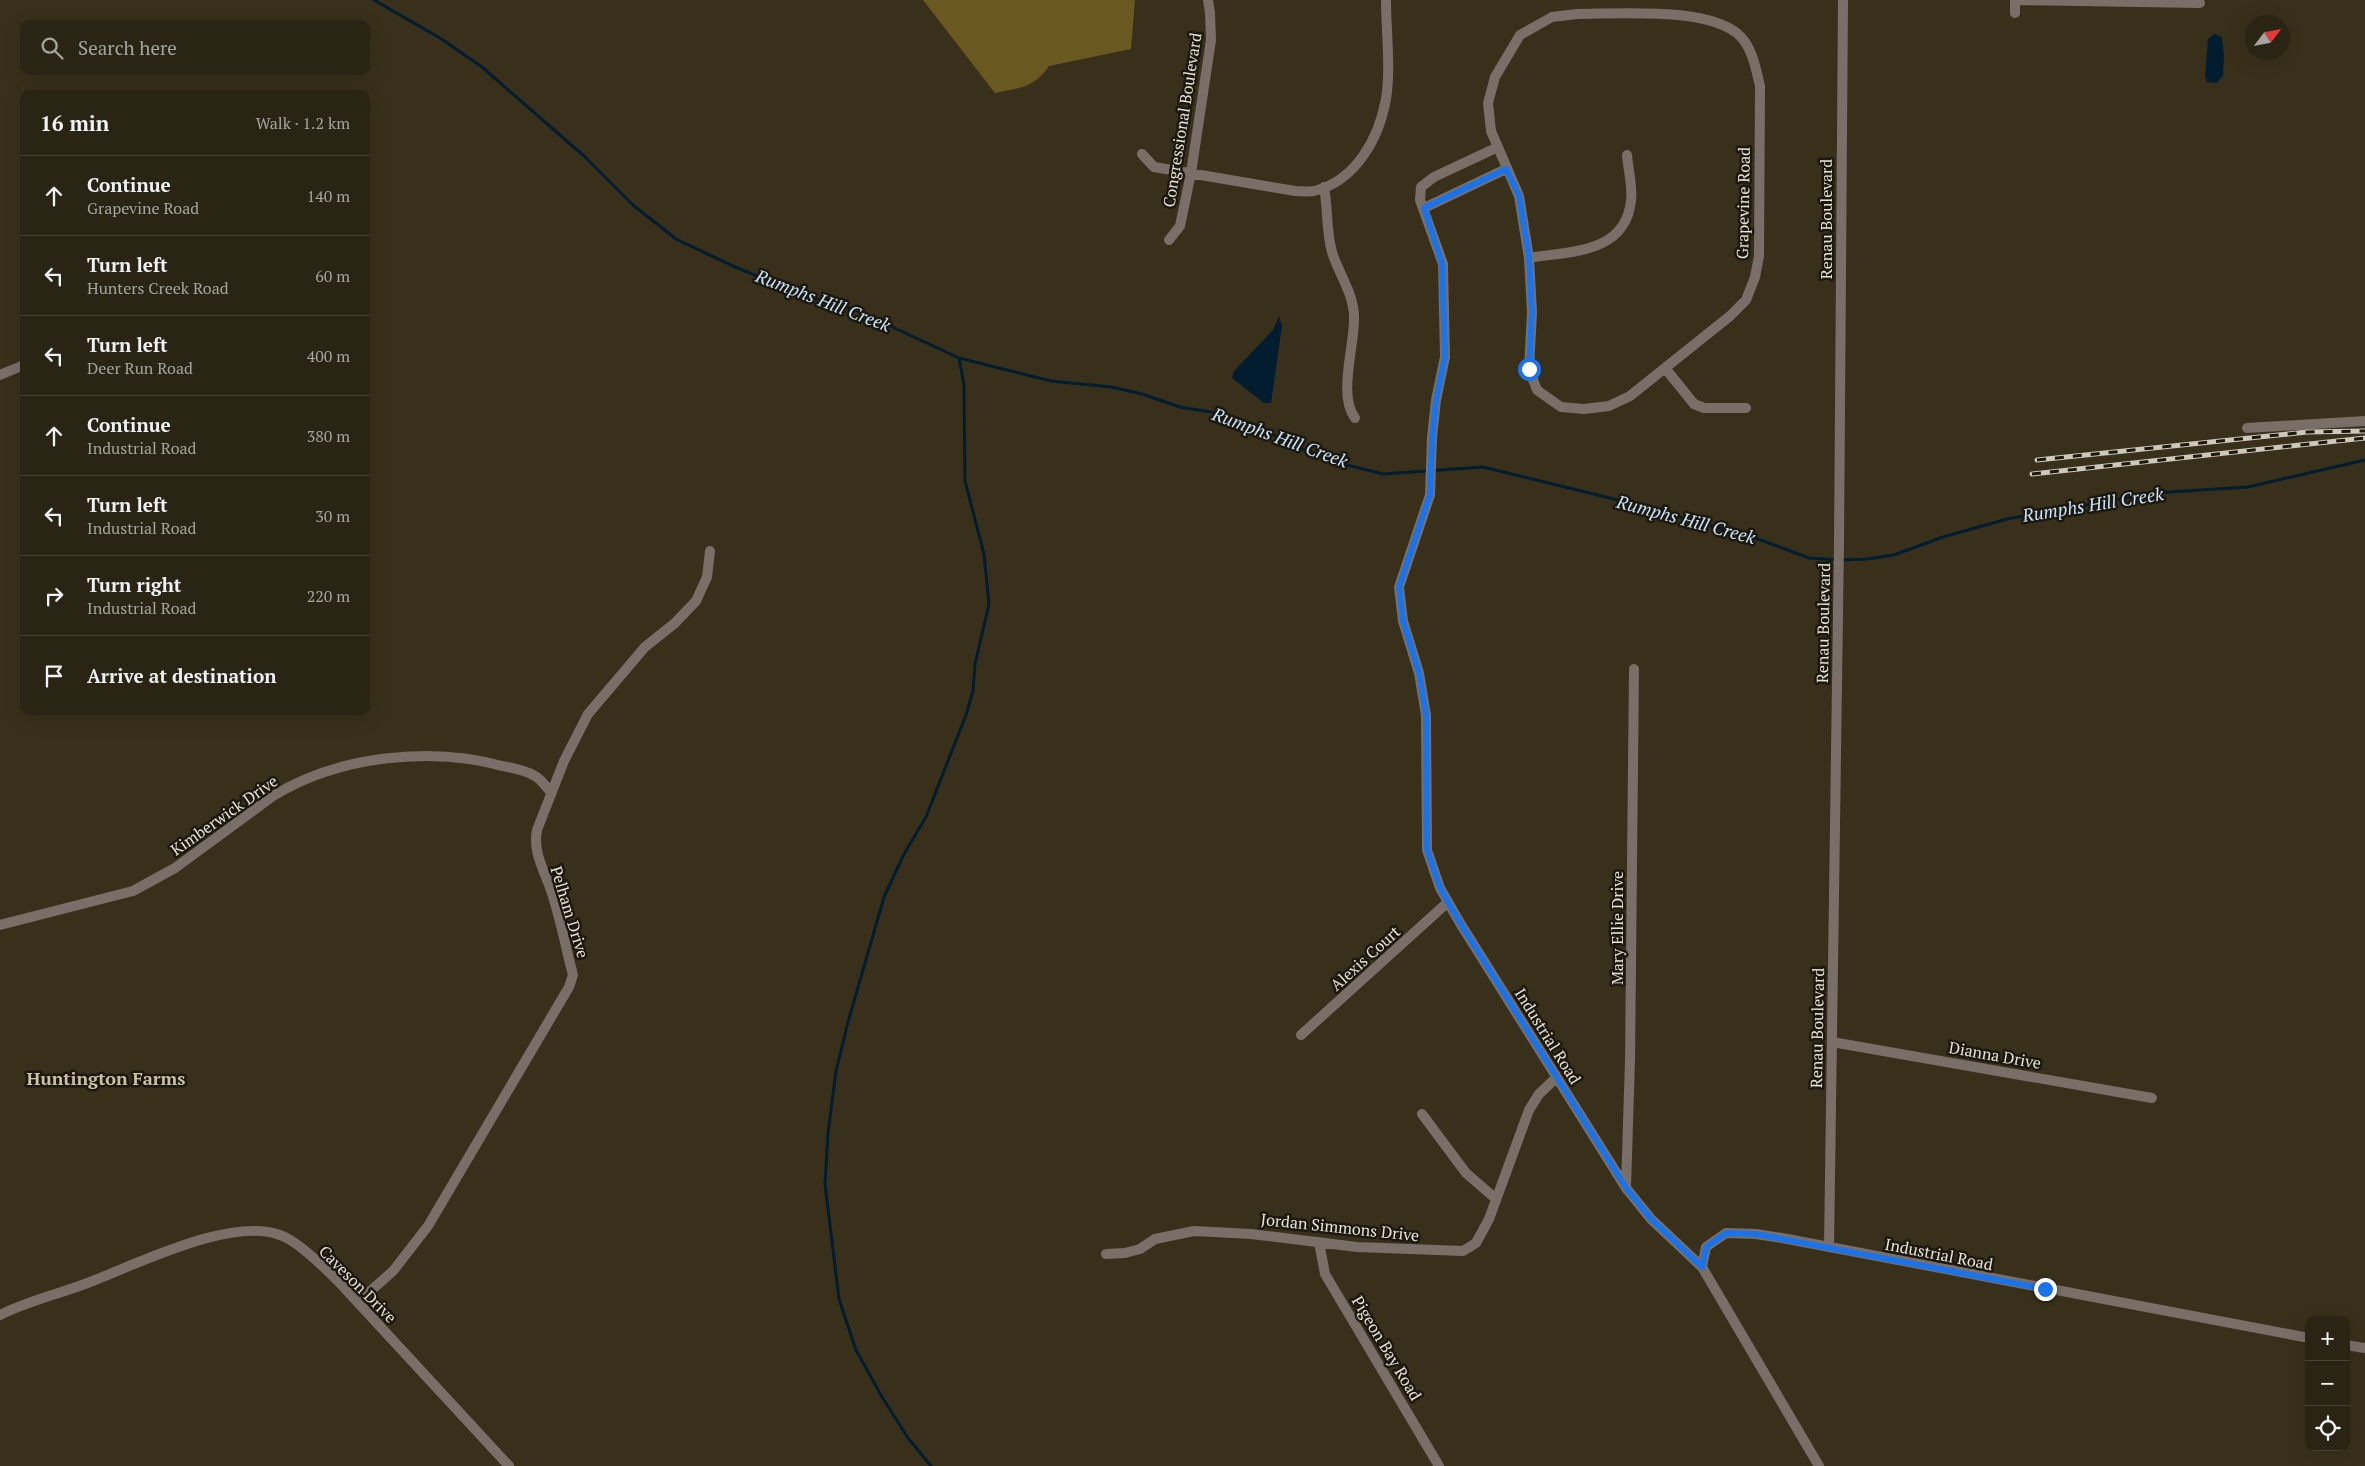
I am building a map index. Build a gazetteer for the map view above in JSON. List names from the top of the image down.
{
  "streets": {
    "street": [
      "Congressional Boulevard",
      "Grapevine Road",
      "Renau Boulevard",
      "Kimberwick Drive",
      "Pelham Drive",
      "Mary Ellie Drive",
      "Alexis Court",
      "Industrial Road",
      "Dianna Drive",
      "Jordan Simmons Drive",
      "Caveson Drive",
      "Pigeon Bay Road"
    ]
  },
  "crossings": [
    ["Grapevine Road", "Industrial Road"],
    ["Renau Boulevard", "Industrial Road"],
    ["Renau Boulevard", "Dianna Drive"],
    ["Kimberwick Drive", "Pelham Drive"],
    ["Pelham Drive", "Caveson Drive"],
    ["Mary Ellie Drive", "Industrial Road"],
    ["Alexis Court", "Industrial Road"],
    ["Industrial Road", "Jordan Simmons Drive"],
    ["Jordan Simmons Drive", "Pigeon Bay Road"]
  ],
  "districts": ["Huntington Farms"],
  "water": ["Rumphs Hill Creek"],
  "north": "top right",
  "page": {
    "search": "Search here",
    "heading": ["16 min", "Walk · 1.2 km"],
    "list": [
      ["Continue", "Grapevine Road", "140 m"],
      ["Turn left", "Hunters Creek Road", "60 m"],
      ["Turn left", "Deer Run Road", "400 m"],
      ["Continue", "Industrial Road", "380 m"],
      ["Turn left", "Industrial Road", "30 m"],
      ["Turn right", "Industrial Road", "220 m"],
      "Arrive at destination"
    ],
    "map_buttons": ["+", "−"]
  }
}
